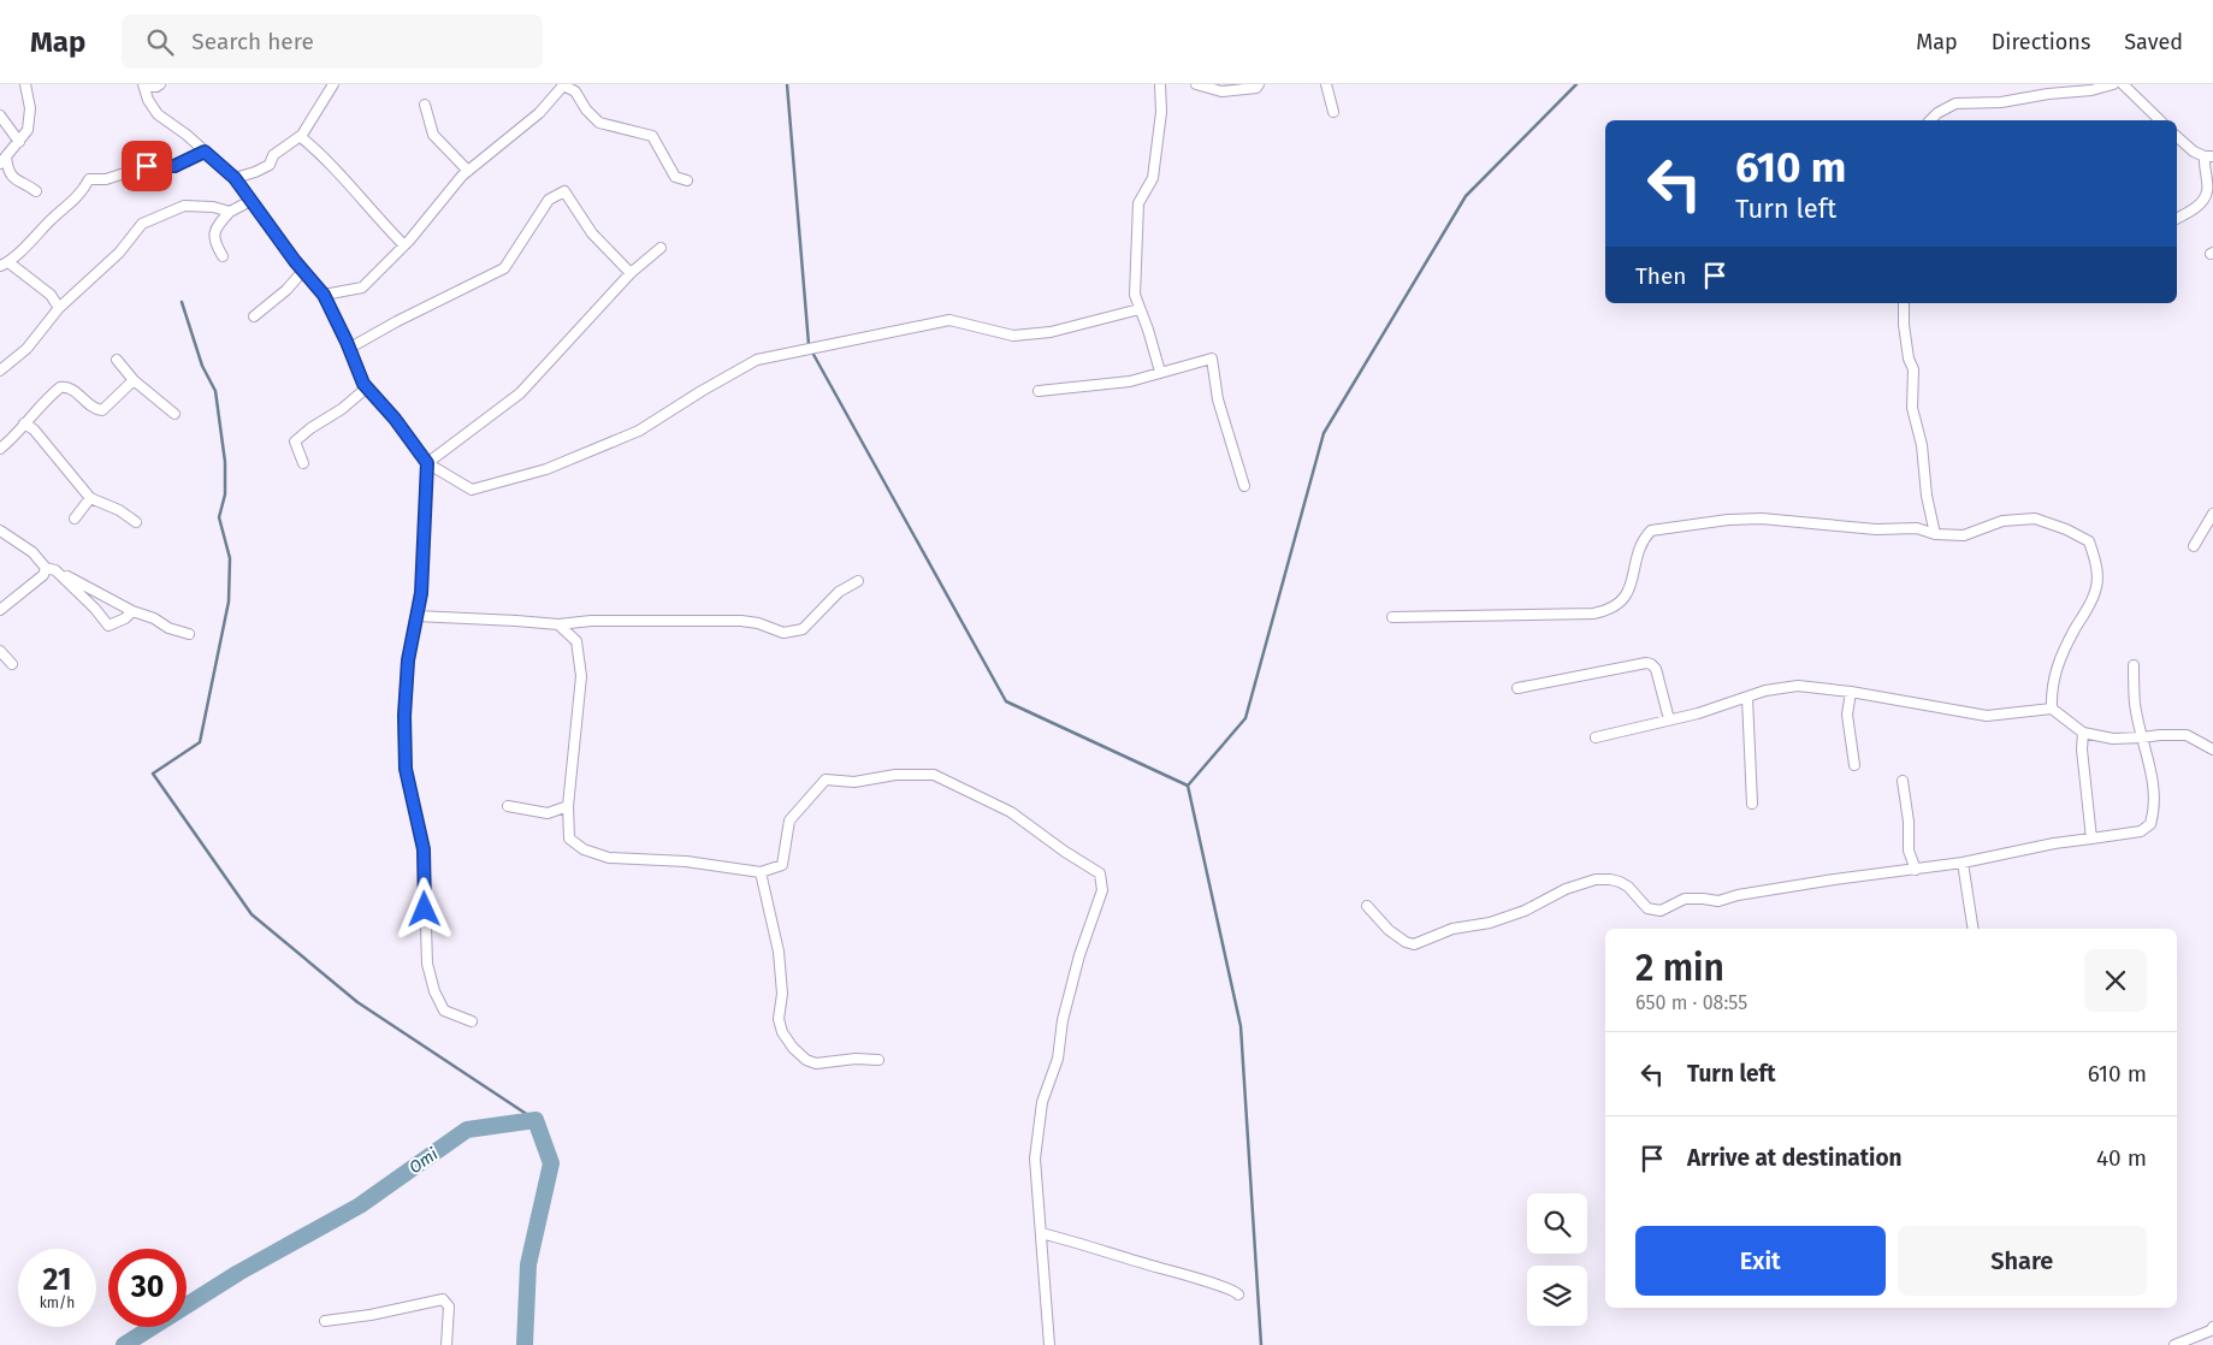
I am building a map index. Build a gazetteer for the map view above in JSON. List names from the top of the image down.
{
  "water": ["Omi"],
  "page": {
    "header": "Map",
    "search": "Search here",
    "nav": ["Map", "Directions", "Saved"],
    "turn": ["610 m", "Turn left"],
    "then": "Then",
    "heading": ["2 min", "650 m · 08:55"],
    "list": [
      {
        "name": "Turn left",
        "value": "610 m"
      },
      {
        "name": "Arrive at destination",
        "value": "40 m"
      }
    ],
    "buttons": ["Exit", "Share"],
    "speed": "21 km/h",
    "limit": "30"
  }
}
